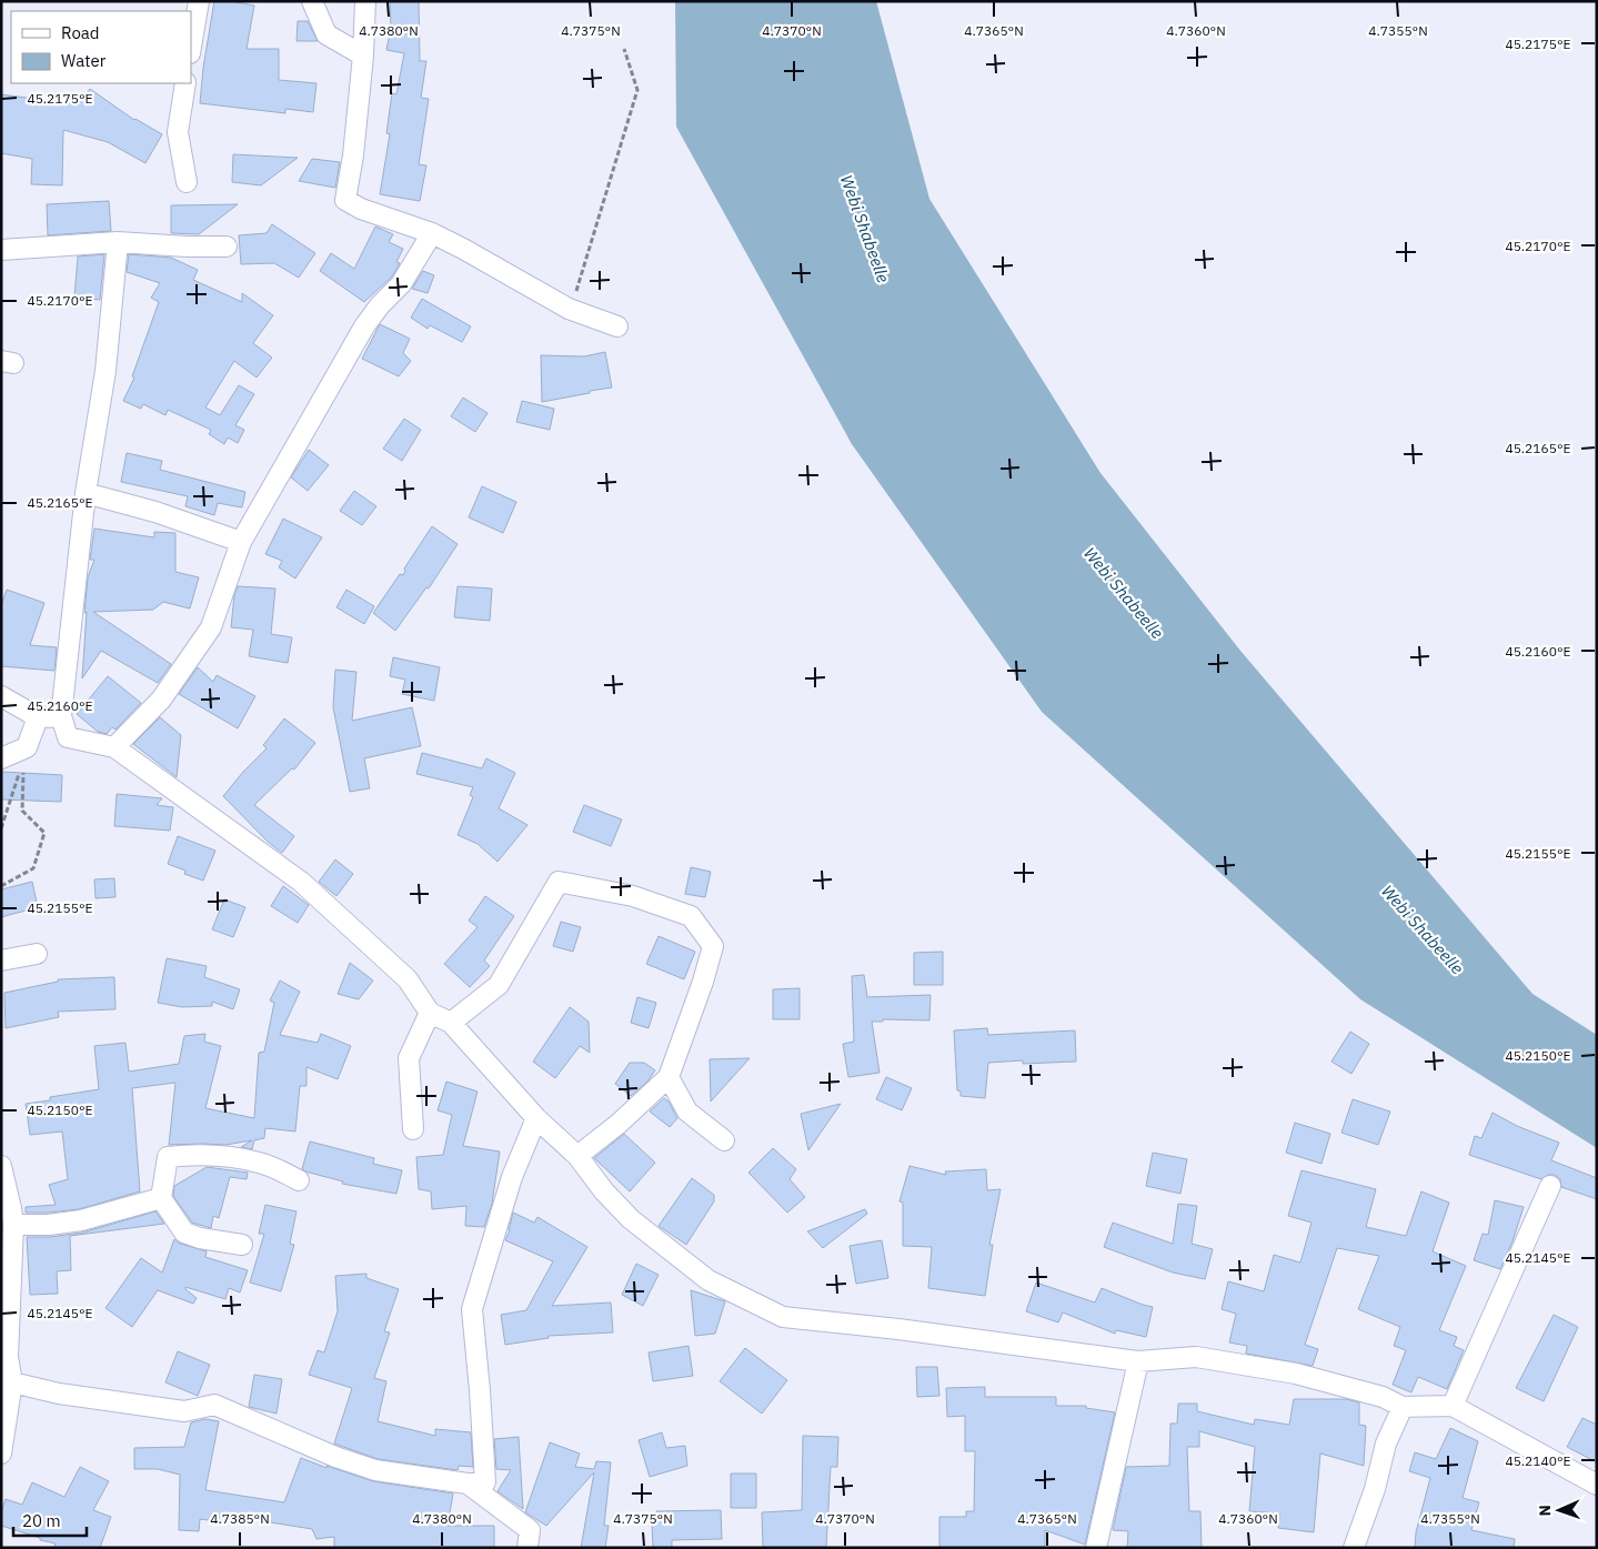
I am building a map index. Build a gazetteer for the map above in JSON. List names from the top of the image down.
{
  "water": ["Webi Shabeelle"],
  "legend": ["Road", "Water"],
  "scale_bar": "20 m",
  "north": "left",
  "coordinates": [
    "4.7380°N",
    "4.7375°N",
    "4.7370°N",
    "4.7365°N",
    "4.7360°N",
    "4.7355°N",
    "45.2175°E",
    "45.2170°E",
    "45.2165°E",
    "45.2160°E",
    "45.2155°E",
    "45.2150°E",
    "45.2145°E",
    "45.2140°E",
    "4.7385°N"
  ]
}
